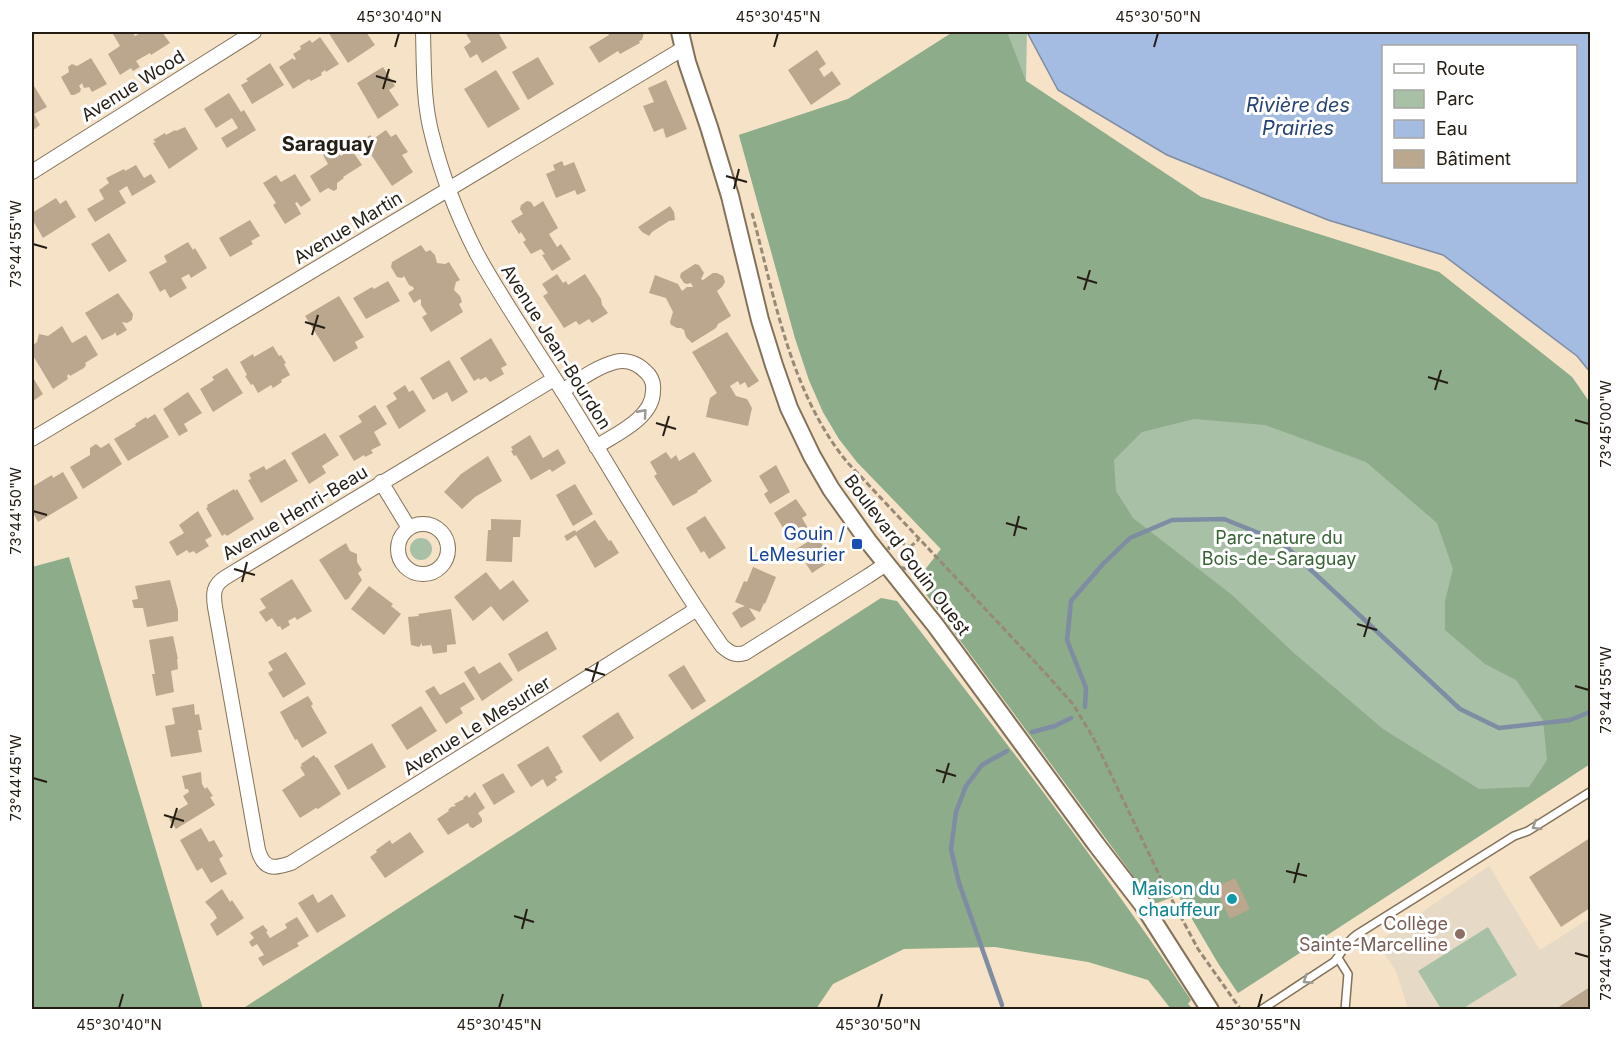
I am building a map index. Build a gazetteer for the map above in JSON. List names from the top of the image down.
{
  "streets": {
    "street": [
      "Avenue Wood",
      "Avenue Martin",
      "Avenue Jean-Bourdon",
      "Avenue Henri-Beau",
      "Boulevard Gouin Ouest",
      "Avenue Le Mesurier"
    ]
  },
  "crossings": [
    ["Avenue Martin", "Avenue Jean-Bourdon"],
    ["Avenue Martin", "Boulevard Gouin Ouest"],
    ["Avenue Jean-Bourdon", "Avenue Henri-Beau"],
    ["Avenue Jean-Bourdon", "Boulevard Gouin Ouest"],
    ["Avenue Jean-Bourdon", "Avenue Le Mesurier"],
    ["Avenue Henri-Beau", "Avenue Le Mesurier"]
  ],
  "districts": ["Saraguay"],
  "water": ["Rivière des Prairies"],
  "parks": ["Parc-nature du Bois-de-Saraguay"],
  "places": {
    "transit": ["Gouin / LeMesurier"],
    "other": ["Maison du chauffeur", "Collège Sainte-Marcelline"]
  },
  "legend": [
    "Route",
    "Parc",
    "Eau",
    "Bâtiment"
  ],
  "coordinates": [
    "45°30'40\"N",
    "45°30'45\"N",
    "45°30'50\"N",
    "73°44'55\"W",
    "73°45'00\"W",
    "73°44'50\"W",
    "73°44'45\"W",
    "45°30'55\"N"
  ]
}
